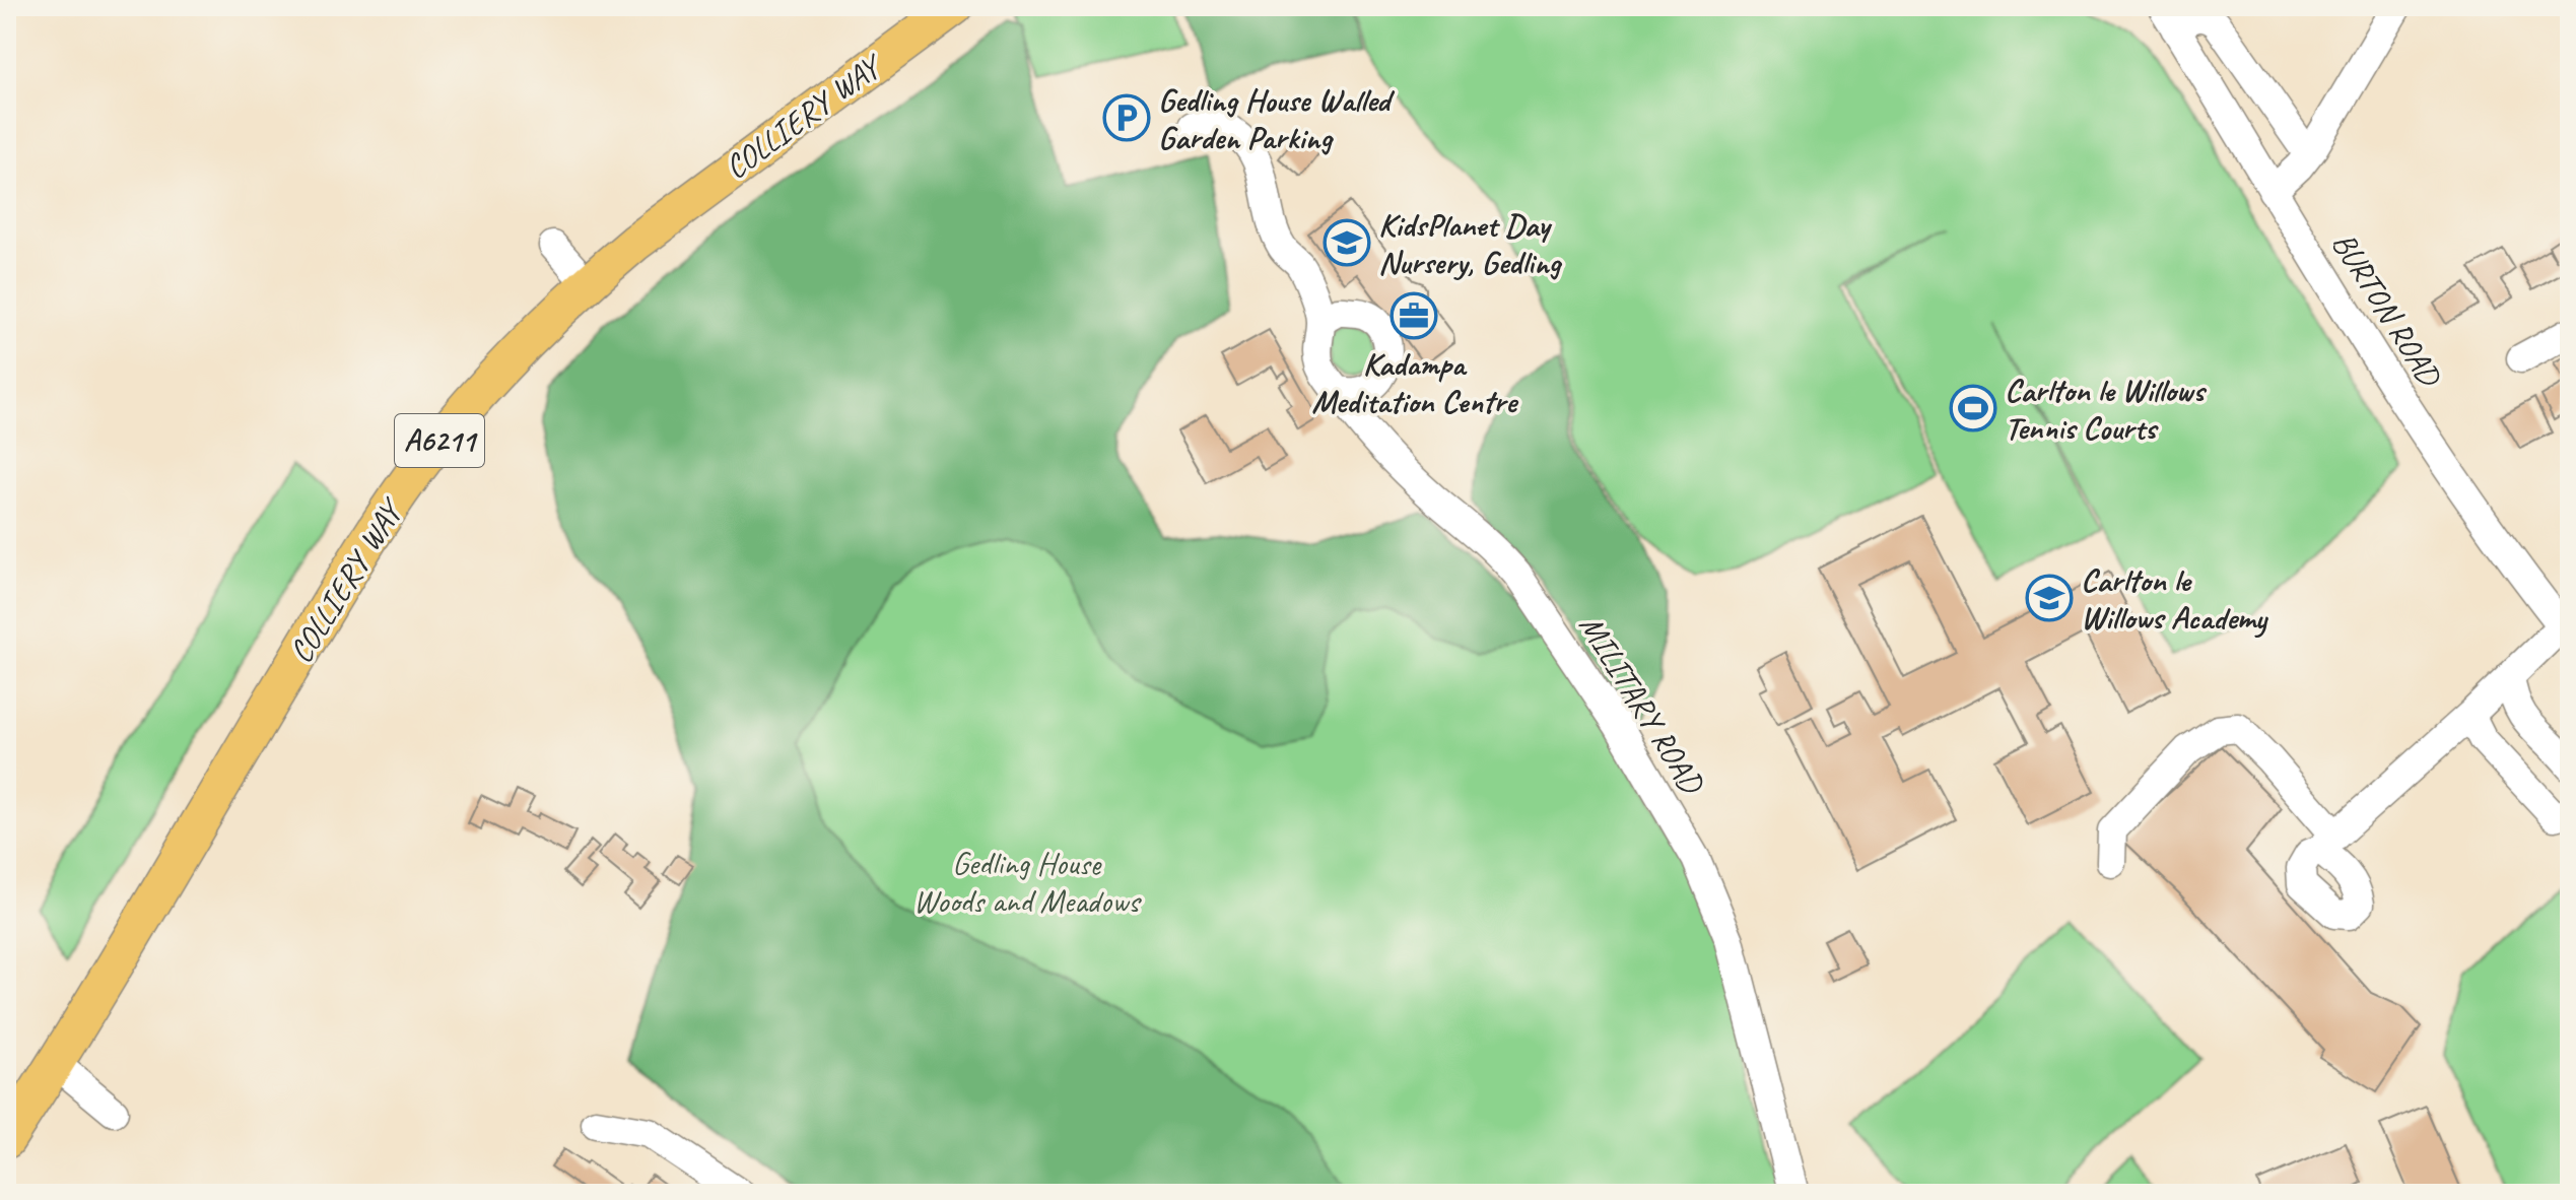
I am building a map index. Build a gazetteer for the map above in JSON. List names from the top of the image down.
{
  "streets": {
    "main road": ["COLLIERY WAY", "A6211"],
    "street": ["BURTON ROAD", "MILITARY ROAD"]
  },
  "parks": ["Gedling House Woods and Meadows"],
  "places": {
    "parking": ["Gedling House Walled Garden Parking"],
    "school or university": ["KidsPlanet Day Nursery, Gedling", "Carlton le Willows Academy"],
    "office": ["Kadampa Meditation Centre"],
    "sports": ["Carlton le Willows Tennis Courts"]
  }
}
